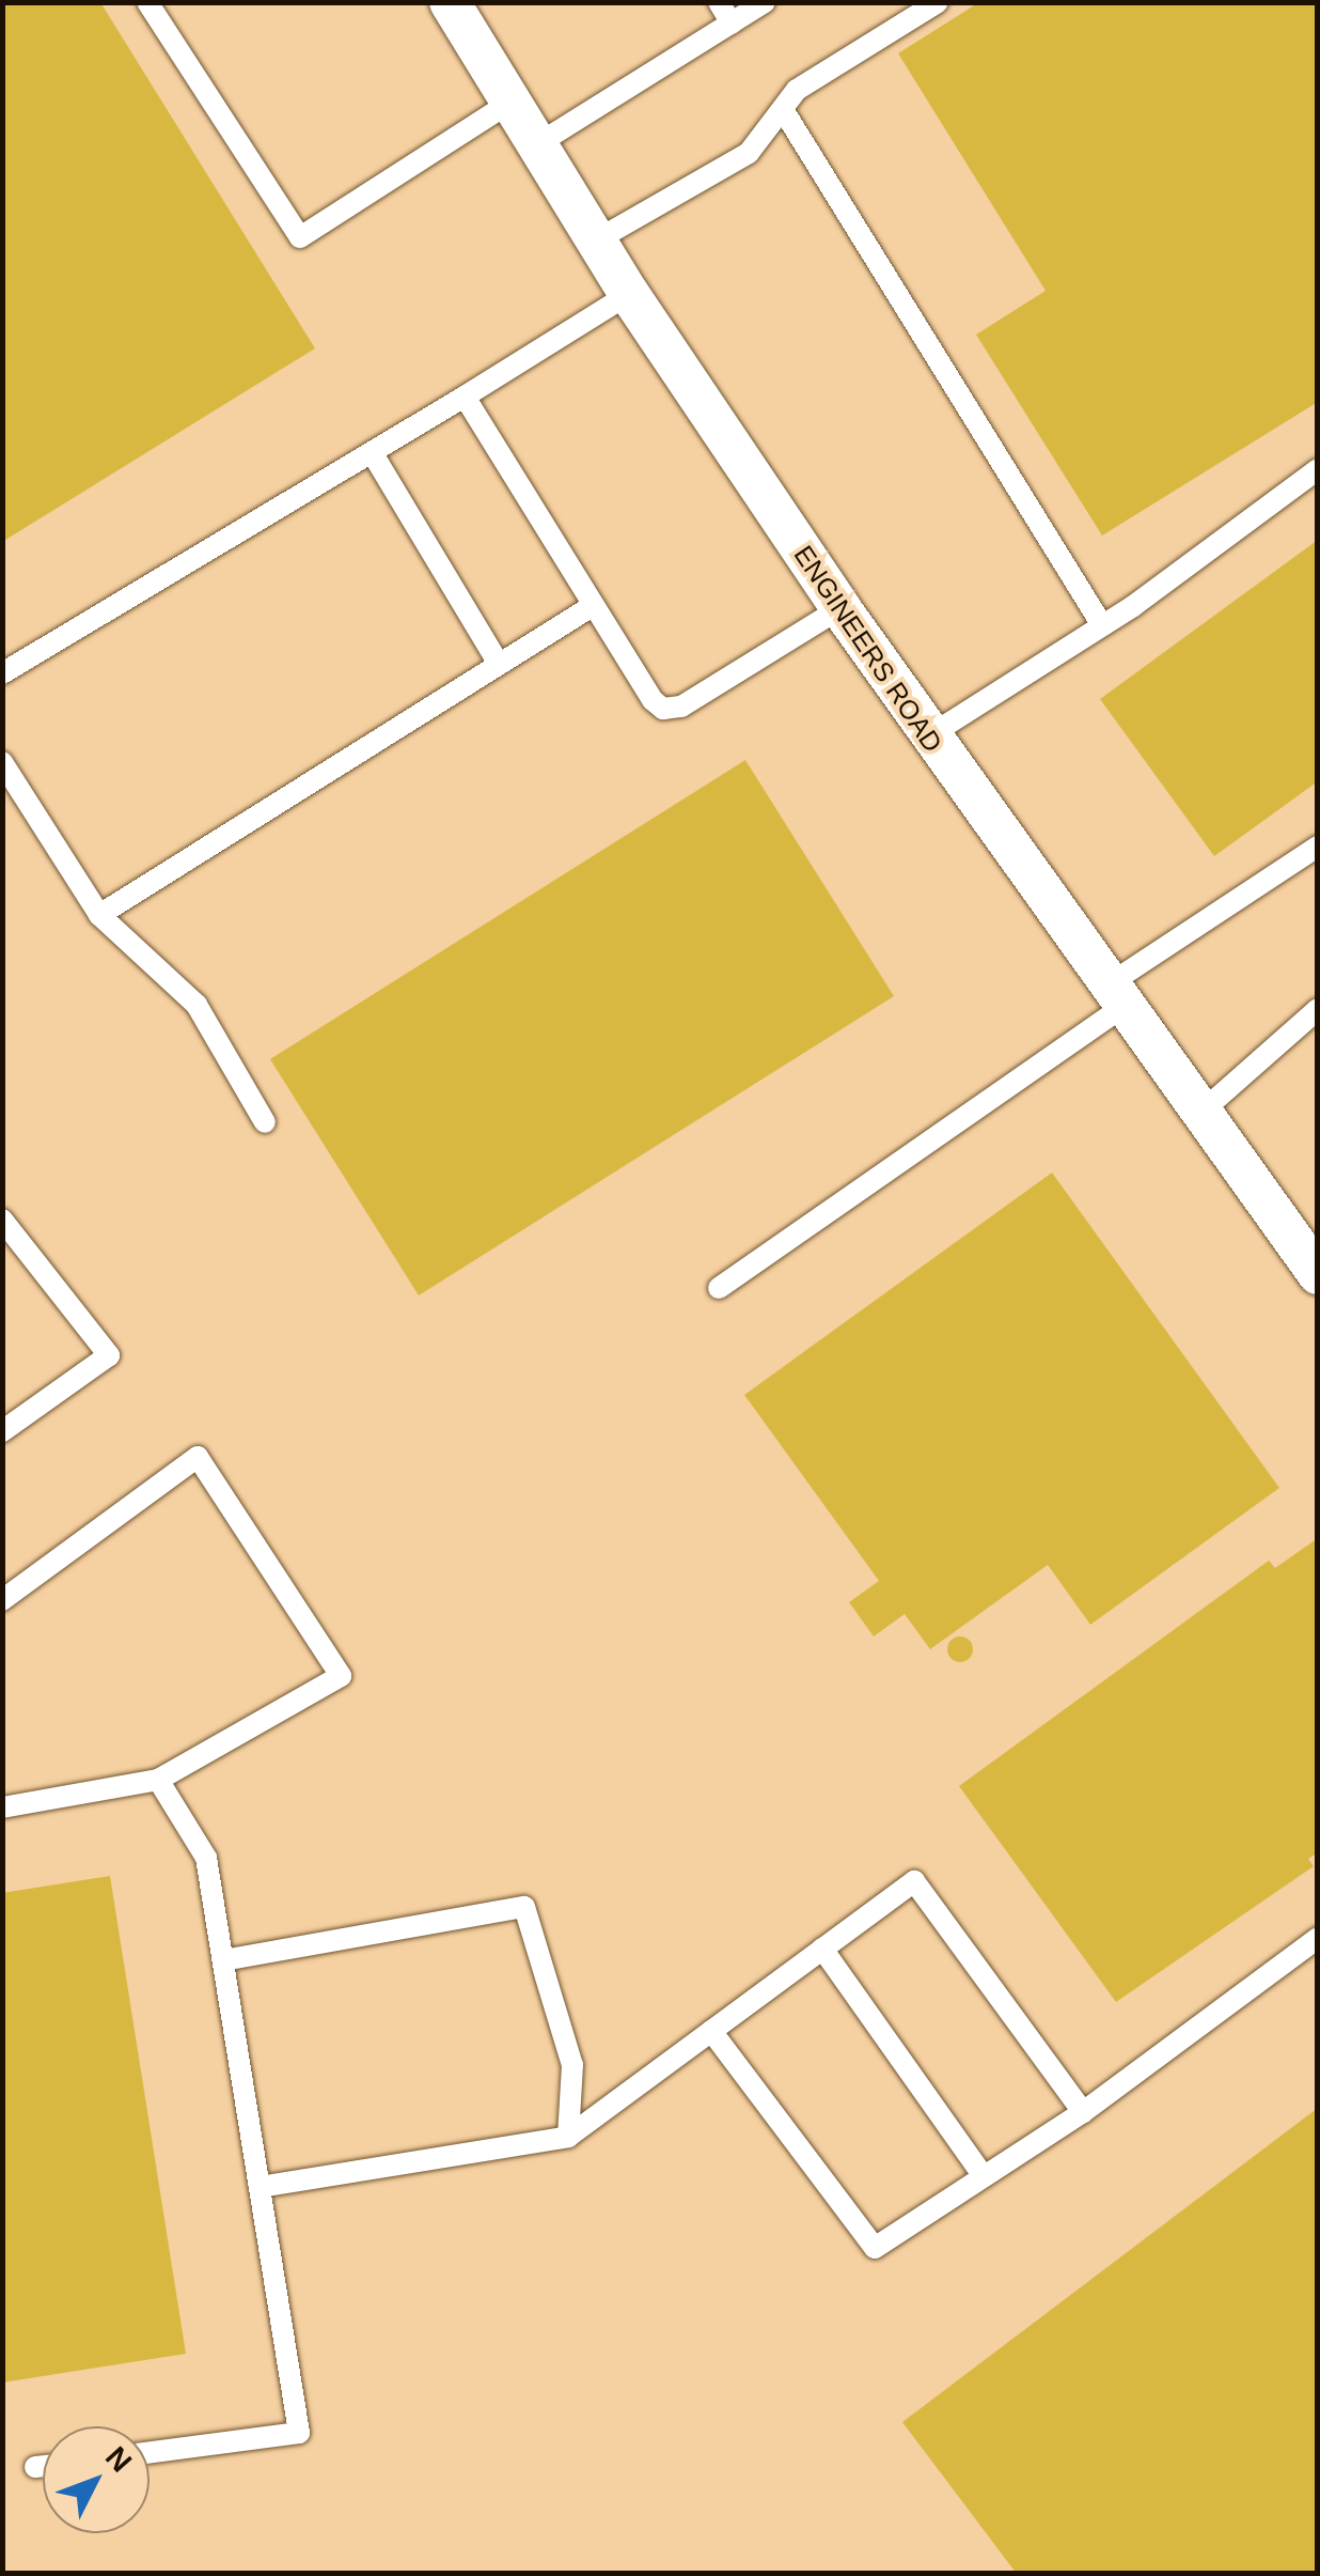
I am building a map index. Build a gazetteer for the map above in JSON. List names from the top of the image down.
{
  "streets": {
    "street": ["ENGINEERS ROAD"]
  },
  "north": "top right"
}
